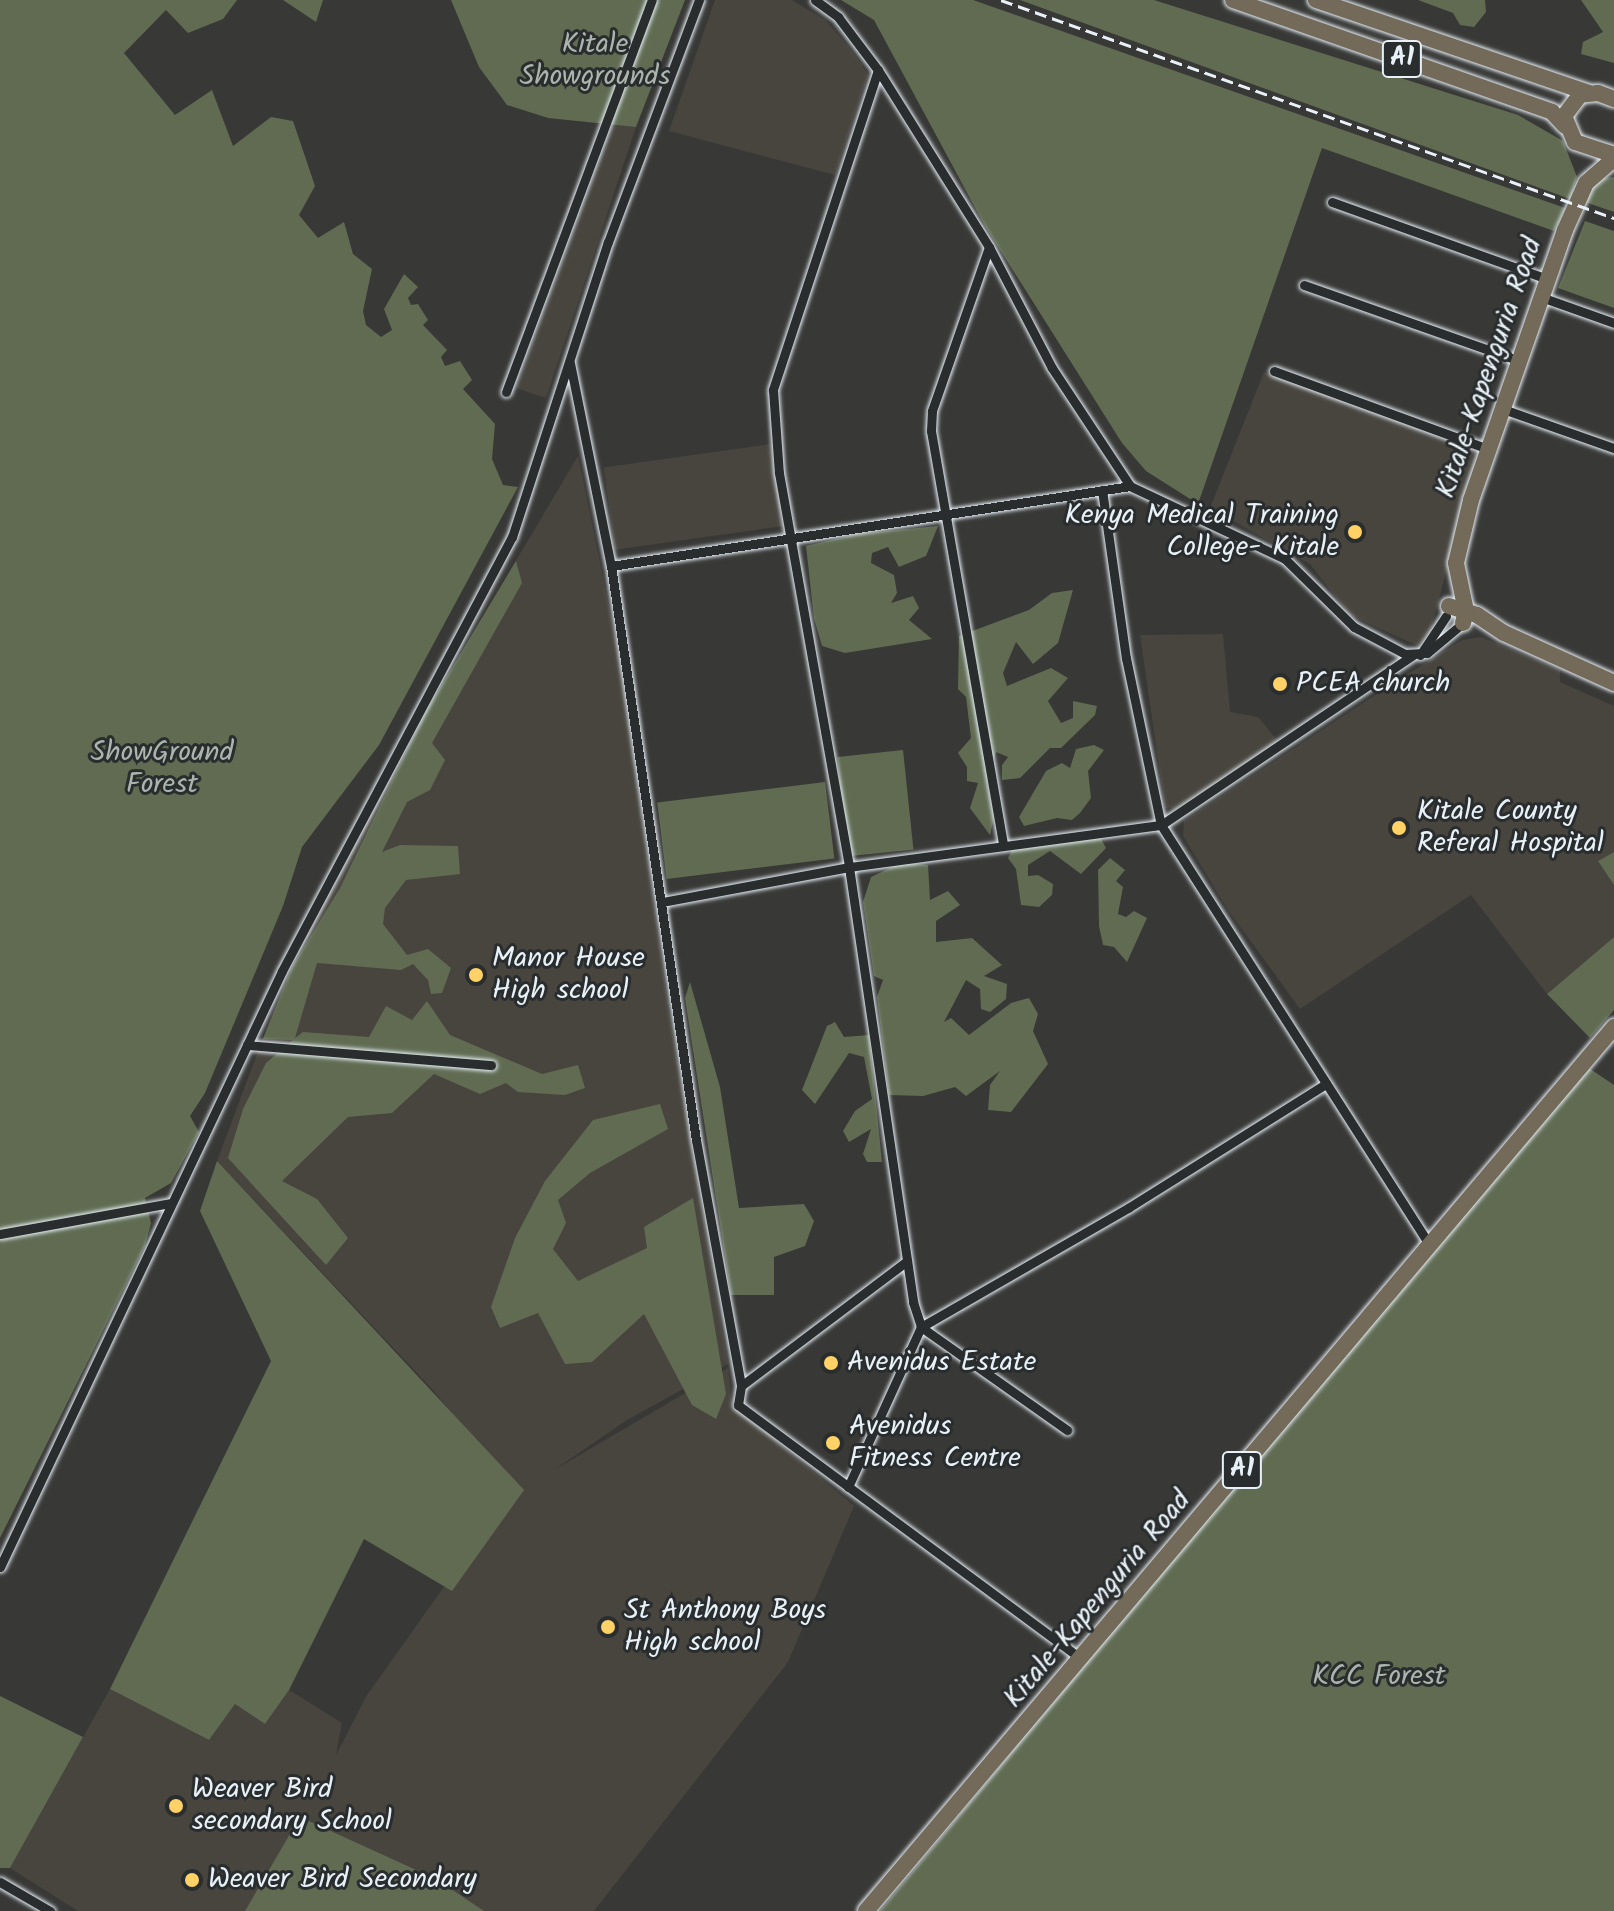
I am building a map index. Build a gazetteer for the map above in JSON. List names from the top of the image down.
{
  "streets": {
    "highway": ["A1", "Kitale-Kapenguria Road"]
  },
  "crossings": [
    ["A1", "Kitale-Kapenguria Road"]
  ],
  "parks": ["Kitale Showgrounds", "ShowGround Forest", "KCC Forest"],
  "places": [
    "Kenya Medical Training College- Kitale",
    "PCEA church",
    "Kitale County Referal Hospital",
    "Manor House High school",
    "Avenidus Estate",
    "Avenidus Fitness Centre",
    "St Anthony Boys High school",
    "Weaver Bird secondary School",
    "Weaver Bird Secondary"
  ]
}
